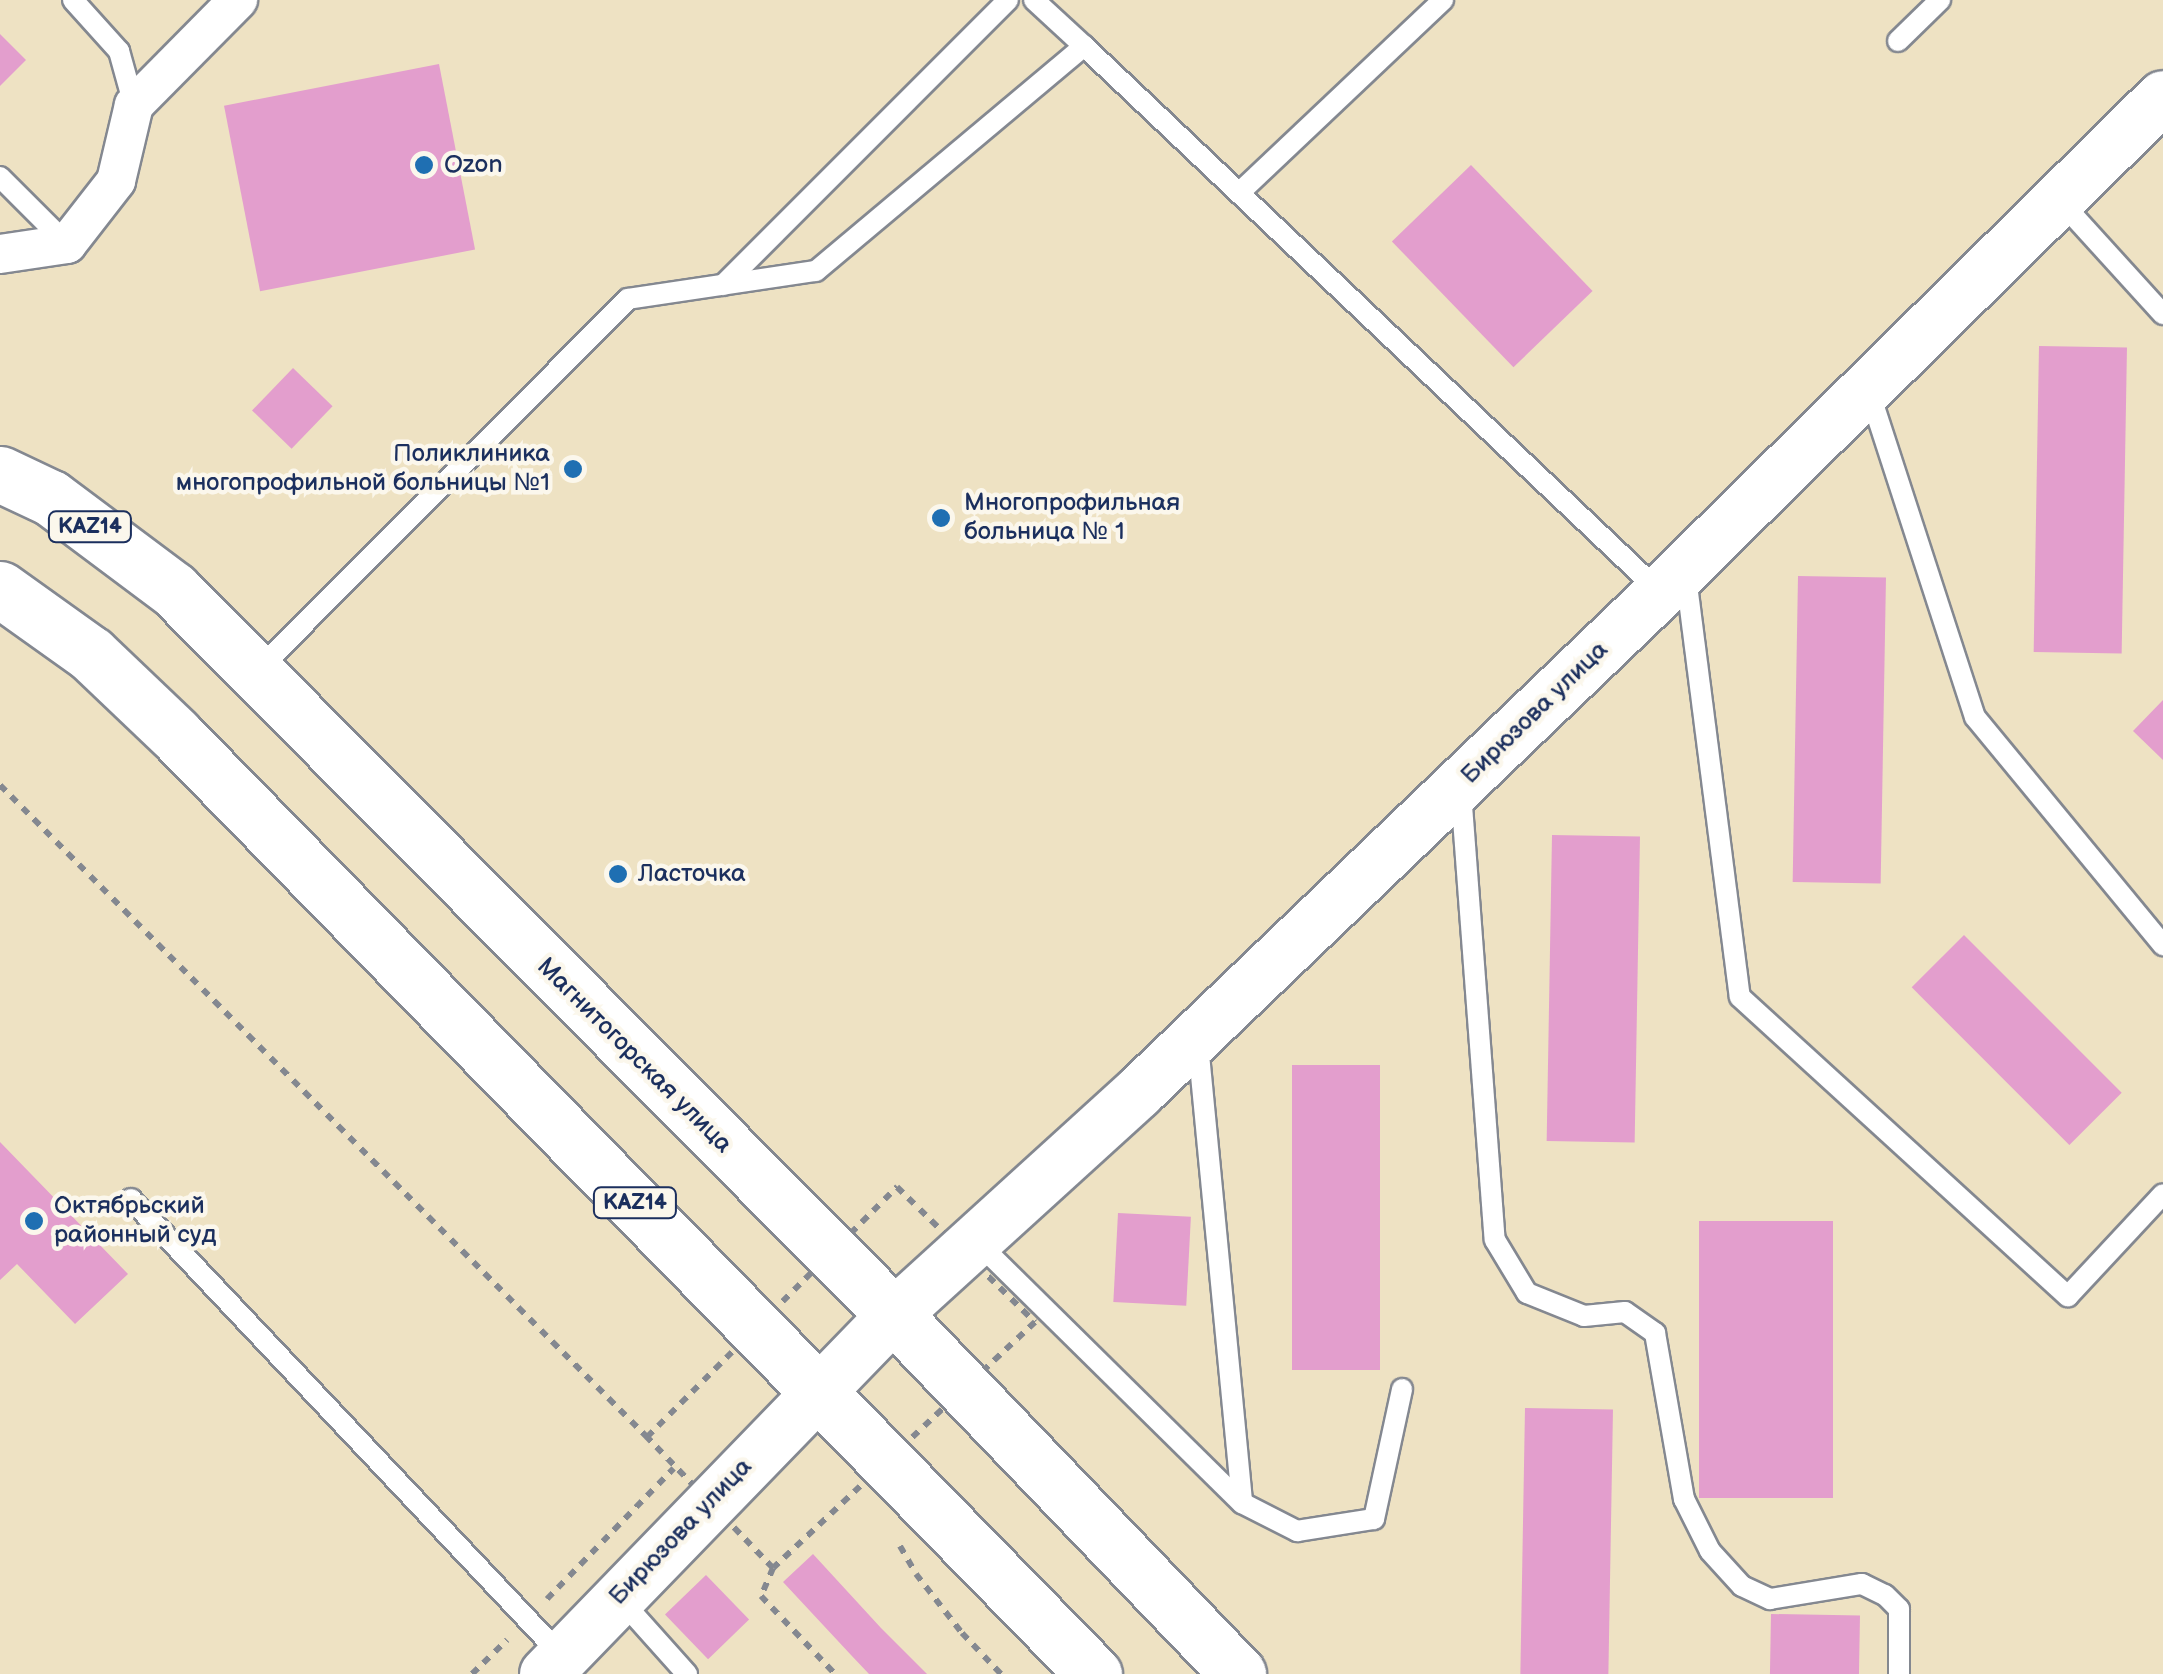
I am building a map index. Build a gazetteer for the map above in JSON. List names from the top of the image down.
{
  "streets": {
    "main road": ["KAZ14", "Магнитогорская улица"],
    "street": ["Бирюзова улица"]
  },
  "crossings": [
    ["KAZ14", "Бирюзова улица"],
    ["Бирюзова улица", "Магнитогорская улица"]
  ],
  "places": [
    "Ozon",
    "Поликлиника многопрофильной больницы №1",
    "Многопрофильная больница № 1",
    "Ласточка",
    "Октябрьский районный суд"
  ]
}
